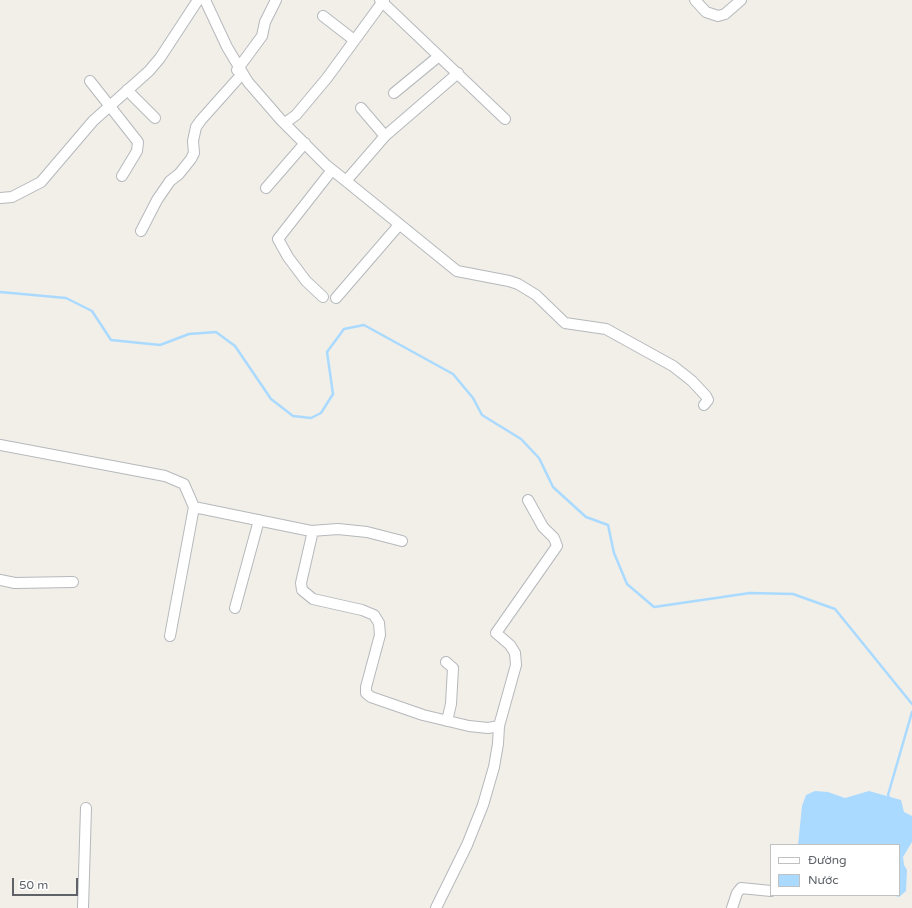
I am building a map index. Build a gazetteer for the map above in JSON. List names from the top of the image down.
{
  "legend": ["Đường", "Nước"],
  "scale_bar": "50 m"
}
